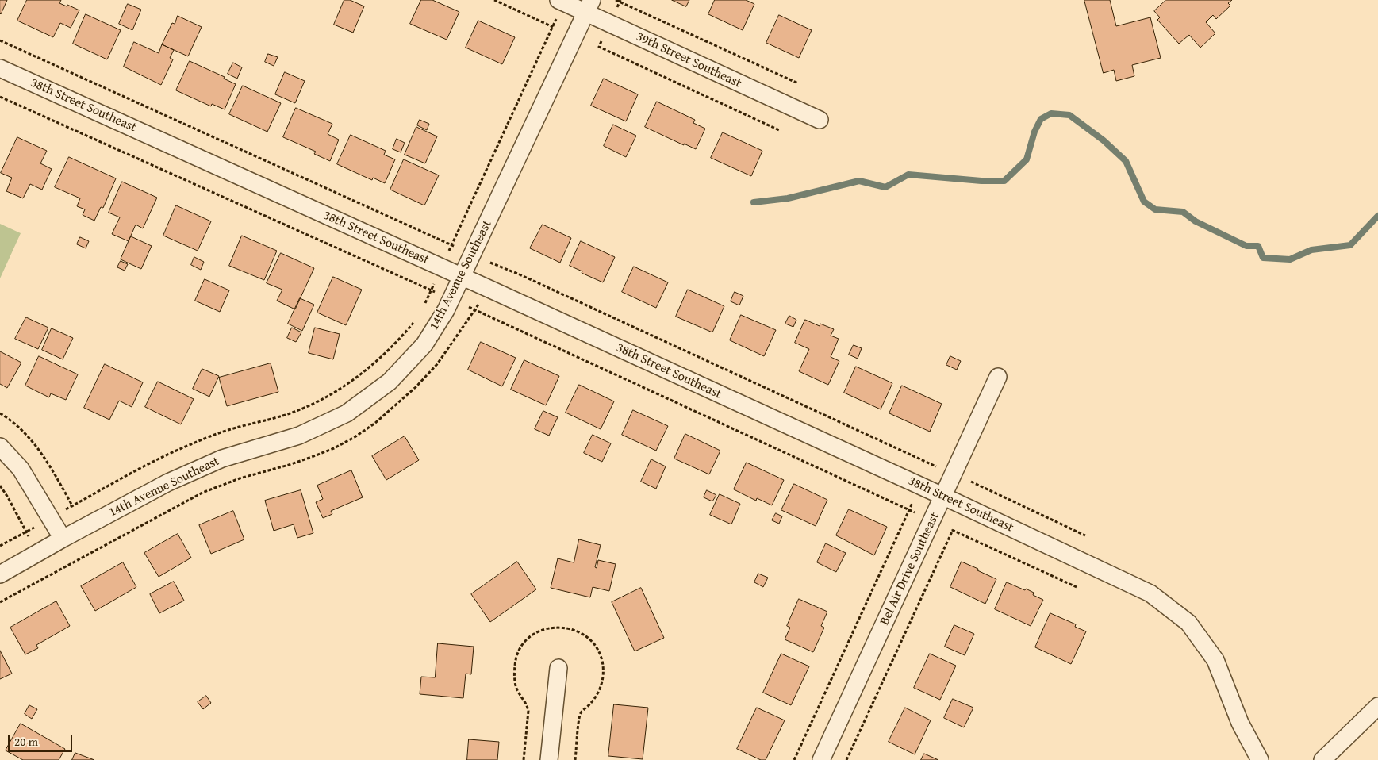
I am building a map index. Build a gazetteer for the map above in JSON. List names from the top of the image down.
{
  "streets": {
    "street": [
      "39th Street Southeast",
      "38th Street Southeast",
      "14th Avenue Southeast",
      "Bel Air Drive Southeast"
    ]
  },
  "crossings": [
    ["39th Street Southeast", "14th Avenue Southeast"],
    ["38th Street Southeast", "14th Avenue Southeast"],
    ["38th Street Southeast", "Bel Air Drive Southeast"]
  ],
  "scale_bar": "20 m"
}
